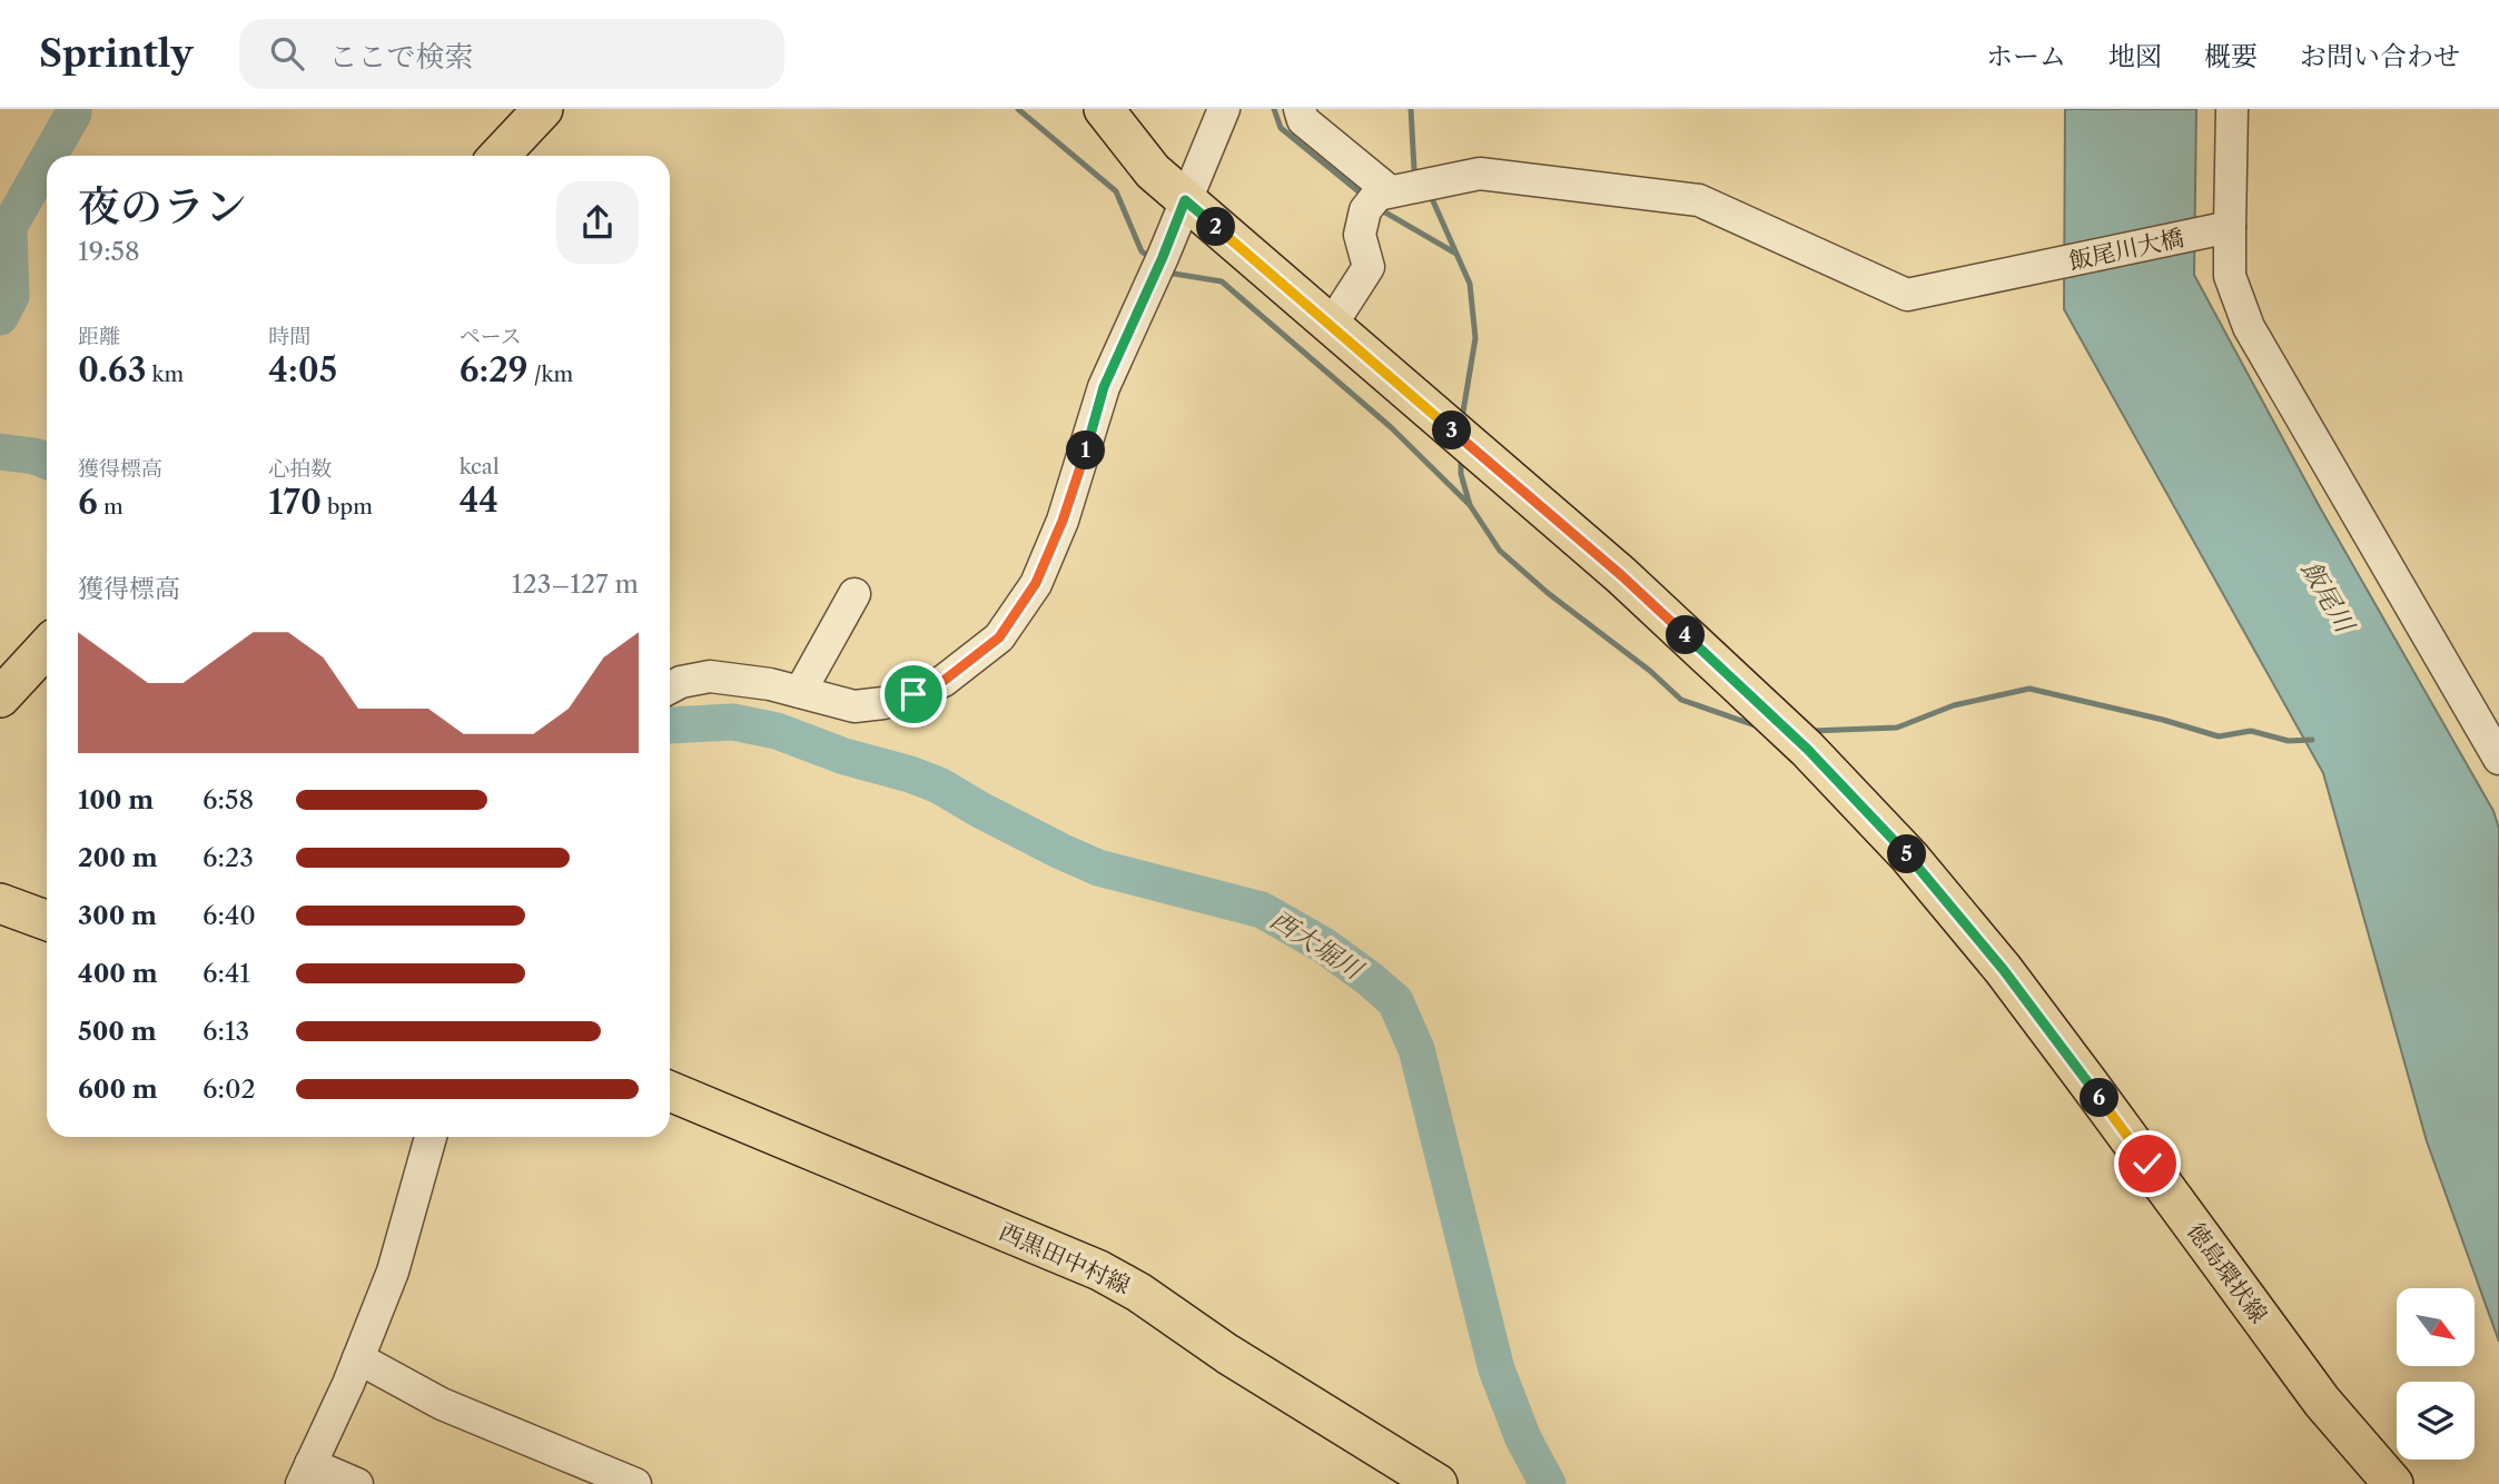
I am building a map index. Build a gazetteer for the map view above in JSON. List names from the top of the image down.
{
  "streets": {
    "main road": ["西黒田中村線", "徳島環状線"],
    "street": ["飯尾川大橋"]
  },
  "water": ["飯尾川", "西大堀川"],
  "north": "bottom right",
  "page": {
    "header": "Sprintly",
    "search": "ここで検索",
    "nav": [
      "ホーム",
      "地図",
      "概要",
      "お問い合わせ"
    ],
    "heading": ["夜のラン", "19:58"],
    "pins": [
      "2",
      "3",
      "1",
      "4",
      "5",
      "6"
    ],
    "stats": [
      ["距離", "0.63 km"],
      ["時間", "4:05"],
      ["ペース", "6:29 /km"],
      ["獲得標高", "6 m"],
      ["心拍数", "170 bpm"],
      ["kcal", "44"]
    ],
    "chart": ["獲得標高", "123–127 m"],
    "list": [
      {
        "name": "100 m",
        "note": "6:58"
      },
      {
        "name": "200 m",
        "note": "6:23"
      },
      {
        "name": "300 m",
        "note": "6:40"
      },
      {
        "name": "400 m",
        "note": "6:41"
      },
      {
        "name": "500 m",
        "note": "6:13"
      },
      {
        "name": "600 m",
        "note": "6:02"
      }
    ]
  }
}
